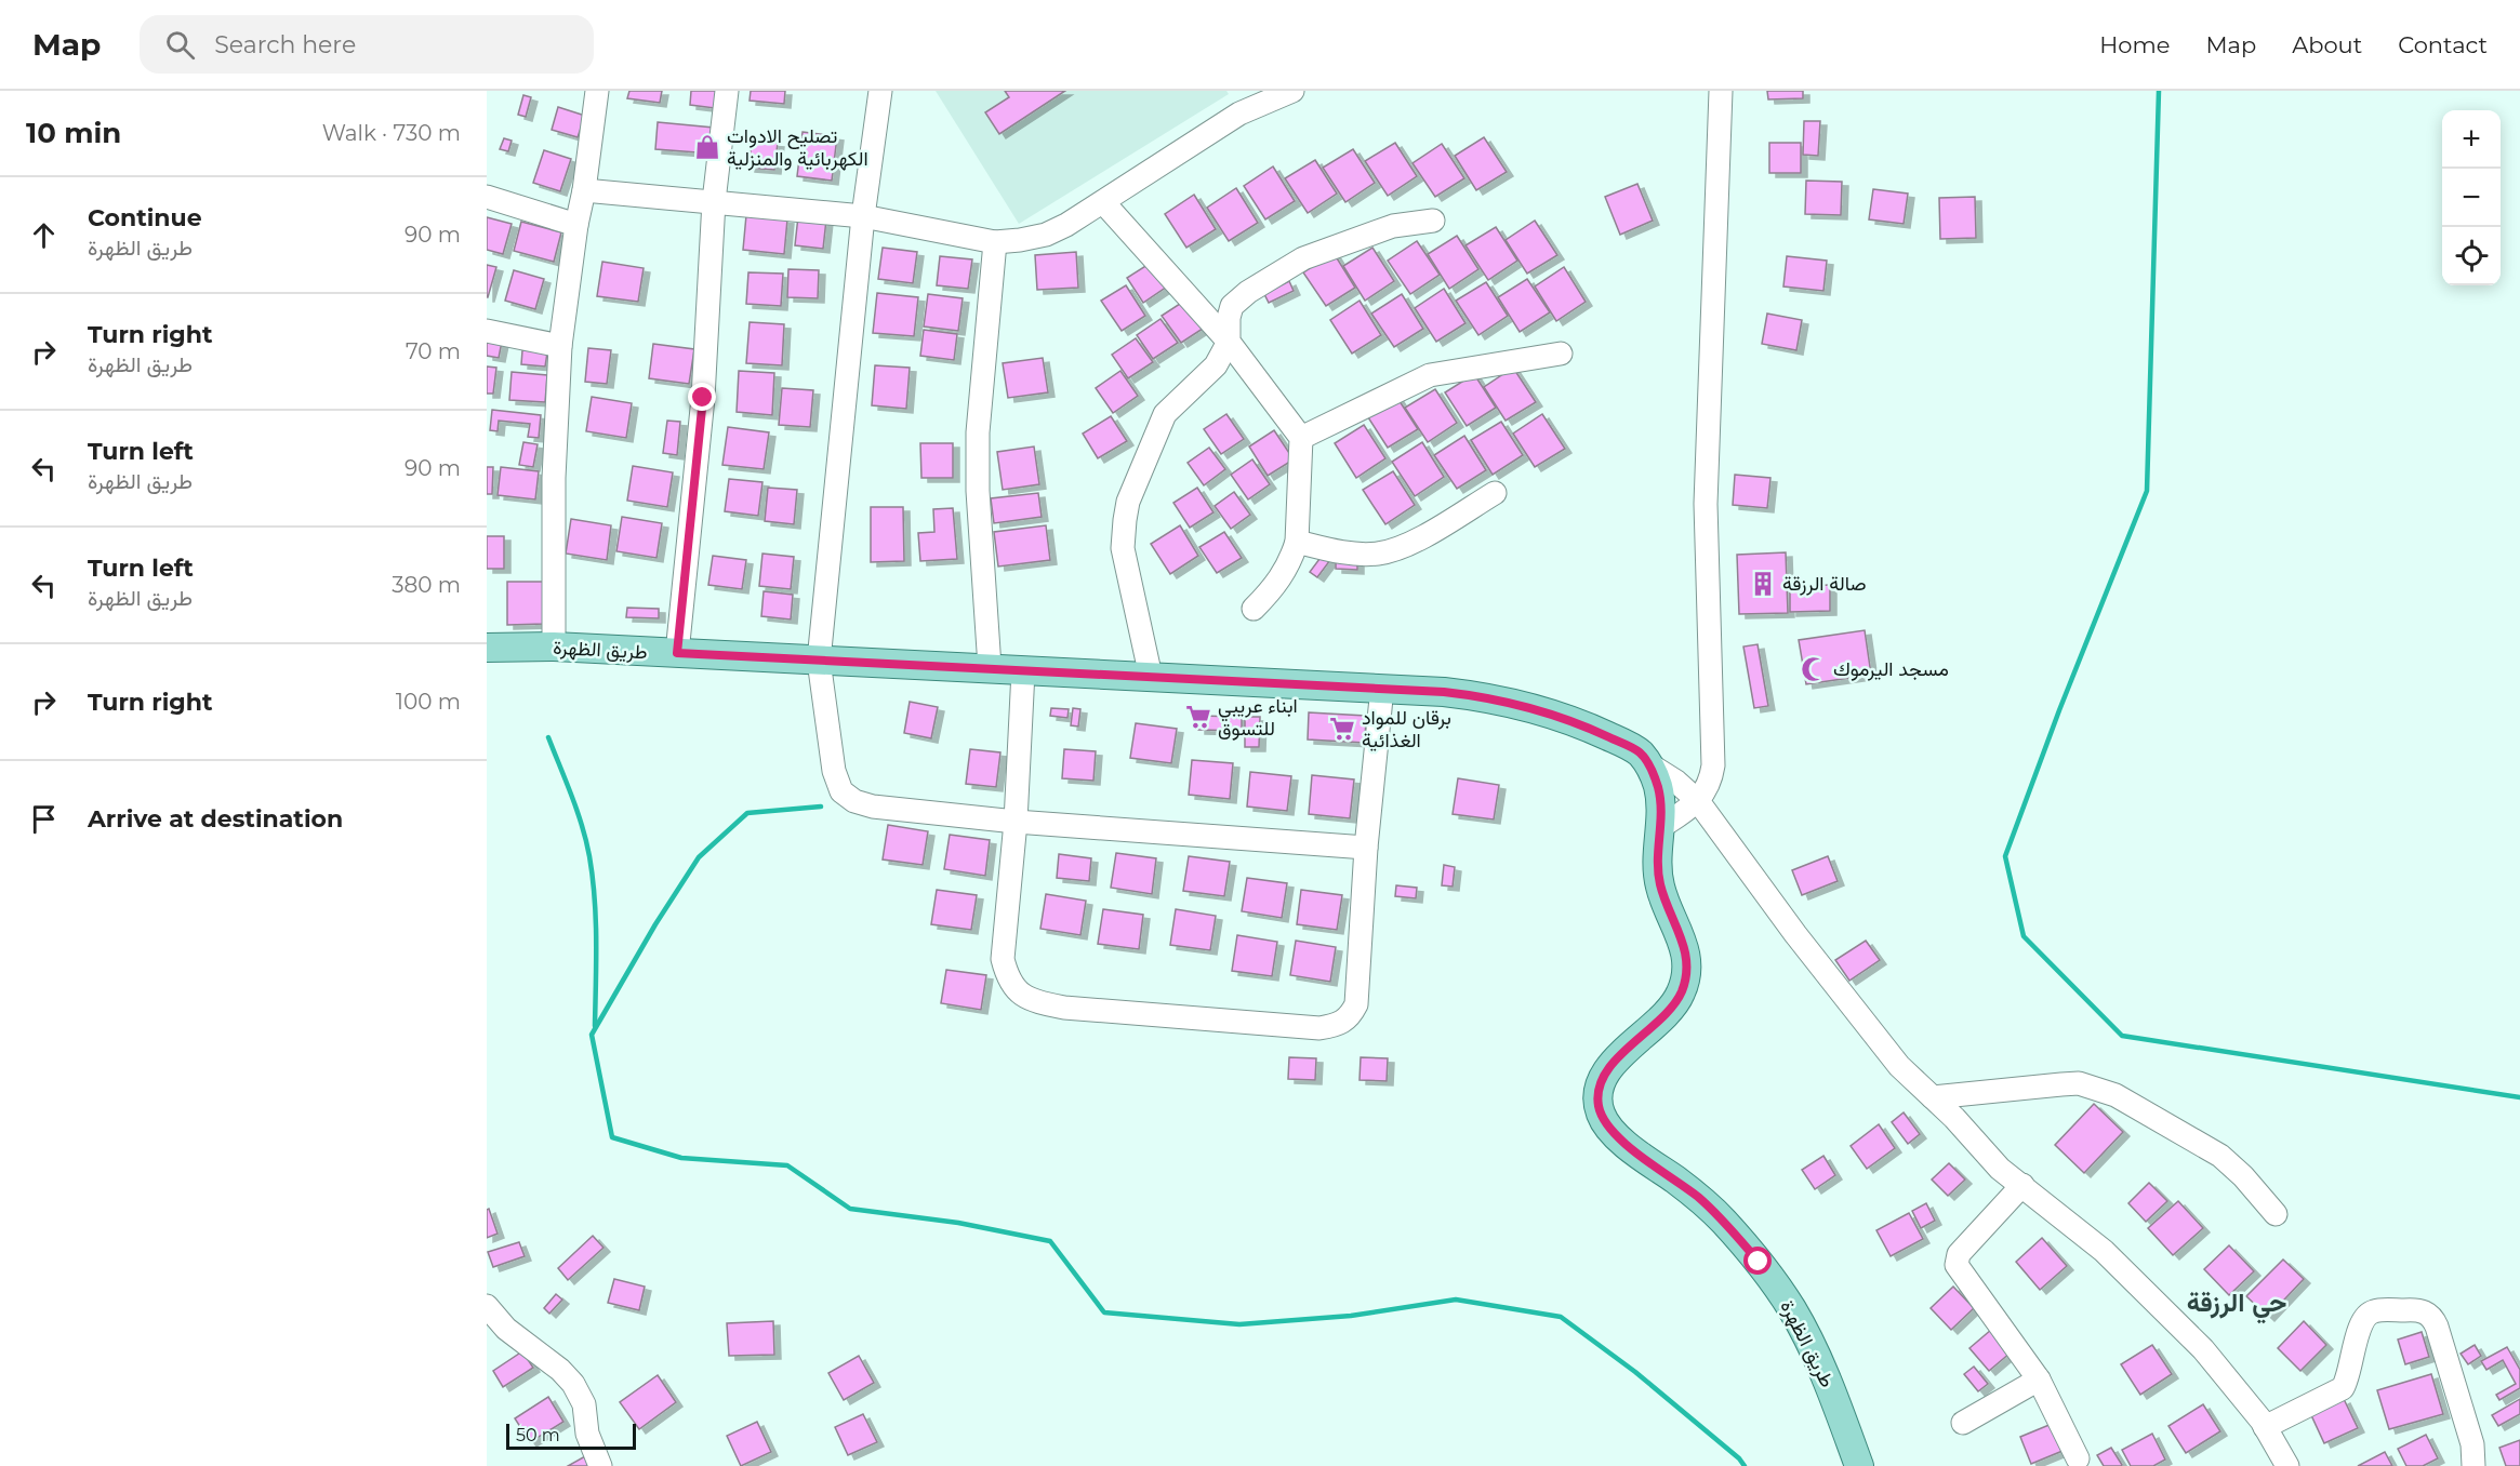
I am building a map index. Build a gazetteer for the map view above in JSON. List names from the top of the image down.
{
  "streets": {
    "main road": ["طريق الظهرة"]
  },
  "districts": ["حي الرزقة"],
  "places": {
    "shop": ["تصليح الادوات الكهربائية والمنزلية"],
    "building": ["صالة الرزقة"],
    "mosque": ["مسجد اليرموك"],
    "supermarket": ["ابناء عريبي للتسوق", "برقان للمواد الغذائية"]
  },
  "scale_bar": "50 m",
  "page": {
    "header": "Map",
    "search": "Search here",
    "nav": [
      "Home",
      "Map",
      "About",
      "Contact"
    ],
    "heading": ["10 min", "Walk · 730 m"],
    "map_buttons": ["+", "−"],
    "list": [
      ["Continue", "طريق الظهرة", "90 m"],
      ["Turn right", "طريق الظهرة", "70 m"],
      ["Turn left", "طريق الظهرة", "90 m"],
      ["Turn left", "طريق الظهرة", "380 m"],
      ["Turn right", "100 m"],
      "Arrive at destination"
    ],
    "scale": "50 m"
  }
}
